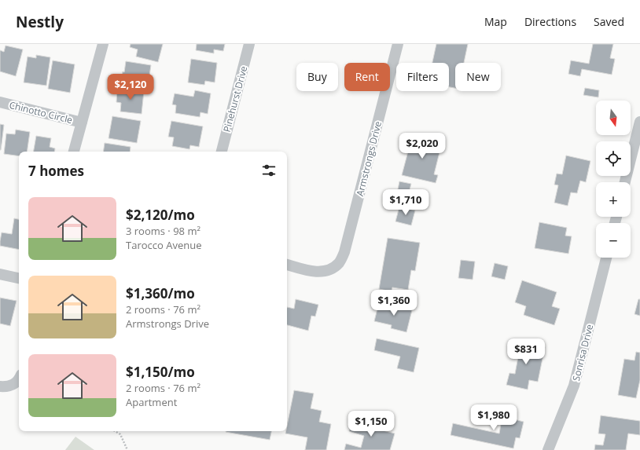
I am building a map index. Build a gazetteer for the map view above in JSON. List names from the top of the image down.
{
  "streets": {
    "street": [
      "Pinehurst Drive",
      "Chinotto Circle",
      "Armstrongs Drive",
      "Sonrisa Drive"
    ]
  },
  "north": "bottom",
  "page": {
    "header": "Nestly",
    "nav": ["Map", "Directions", "Saved"],
    "chip": [
      "Buy",
      "Rent",
      "Filters",
      "New"
    ],
    "price": [
      "$2,120",
      "$2,020",
      "$1,710",
      "$1,360",
      "$831",
      "$1,980",
      "$1,150"
    ],
    "map_buttons": ["+", "−"],
    "heading": "7 homes",
    "list": [
      {
        "name": "$2,120/mo",
        "note": "3 rooms · 98 m² · Tarocco Avenue"
      },
      {
        "name": "$1,360/mo",
        "note": "2 rooms · 76 m² · Armstrongs Drive"
      },
      {
        "name": "$1,150/mo",
        "note": "2 rooms · 76 m² · Apartment"
      }
    ]
  }
}
